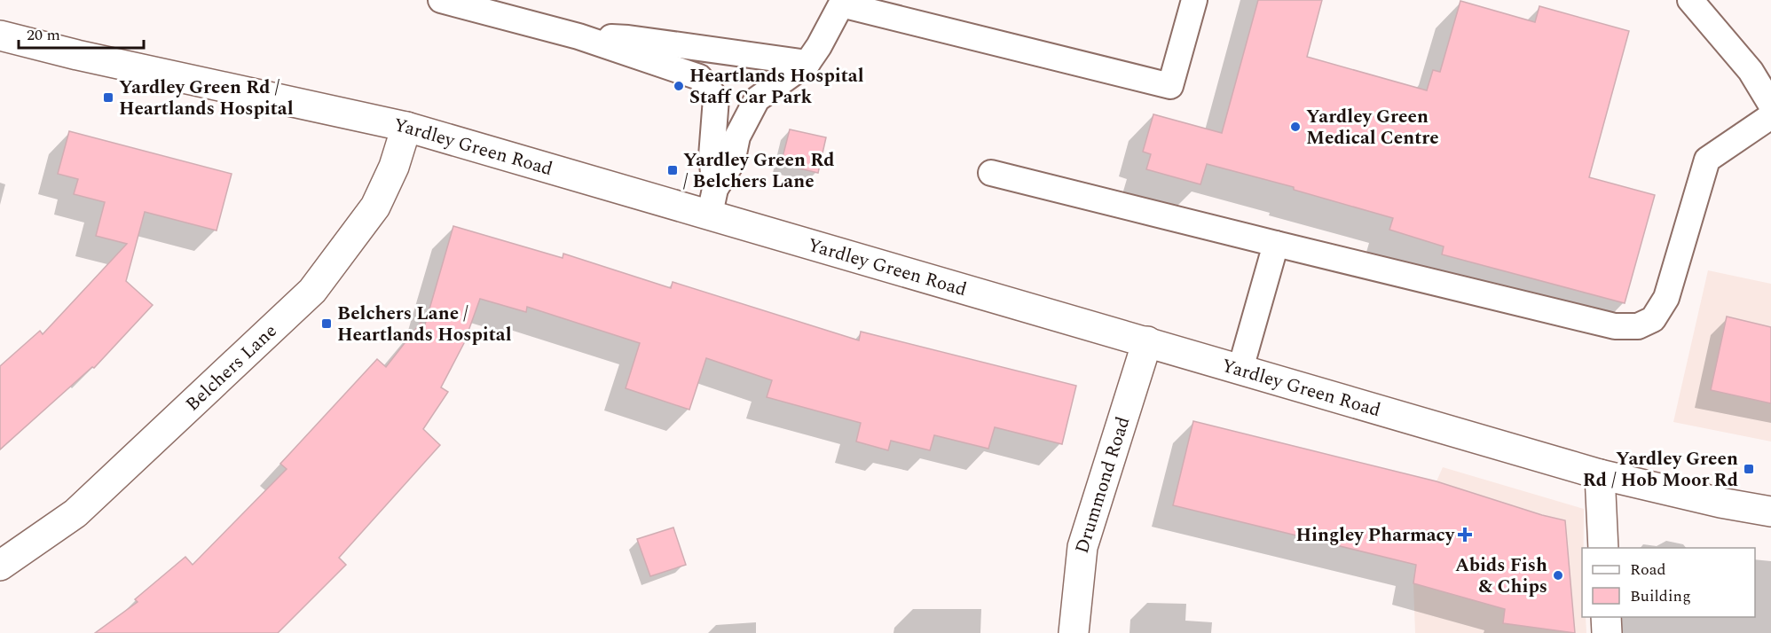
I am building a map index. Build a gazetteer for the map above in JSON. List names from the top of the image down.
{
  "streets": {
    "street": ["Yardley Green Road", "Belchers Lane", "Drummond Road"]
  },
  "crossings": [
    ["Yardley Green Road", "Belchers Lane"],
    ["Yardley Green Road", "Drummond Road"]
  ],
  "places": {
    "other": ["Heartlands Hospital Staff Car Park", "Yardley Green Medical Centre", "Abids Fish & Chips"],
    "transit": [
      "Yardley Green Rd / Heartlands Hospital",
      "Yardley Green Rd / Belchers Lane",
      "Belchers Lane / Heartlands Hospital",
      "Yardley Green Rd / Hob Moor Rd"
    ],
    "health": ["Hingley Pharmacy"]
  },
  "legend": ["Road", "Building"],
  "scale_bar": "20 m"
}
